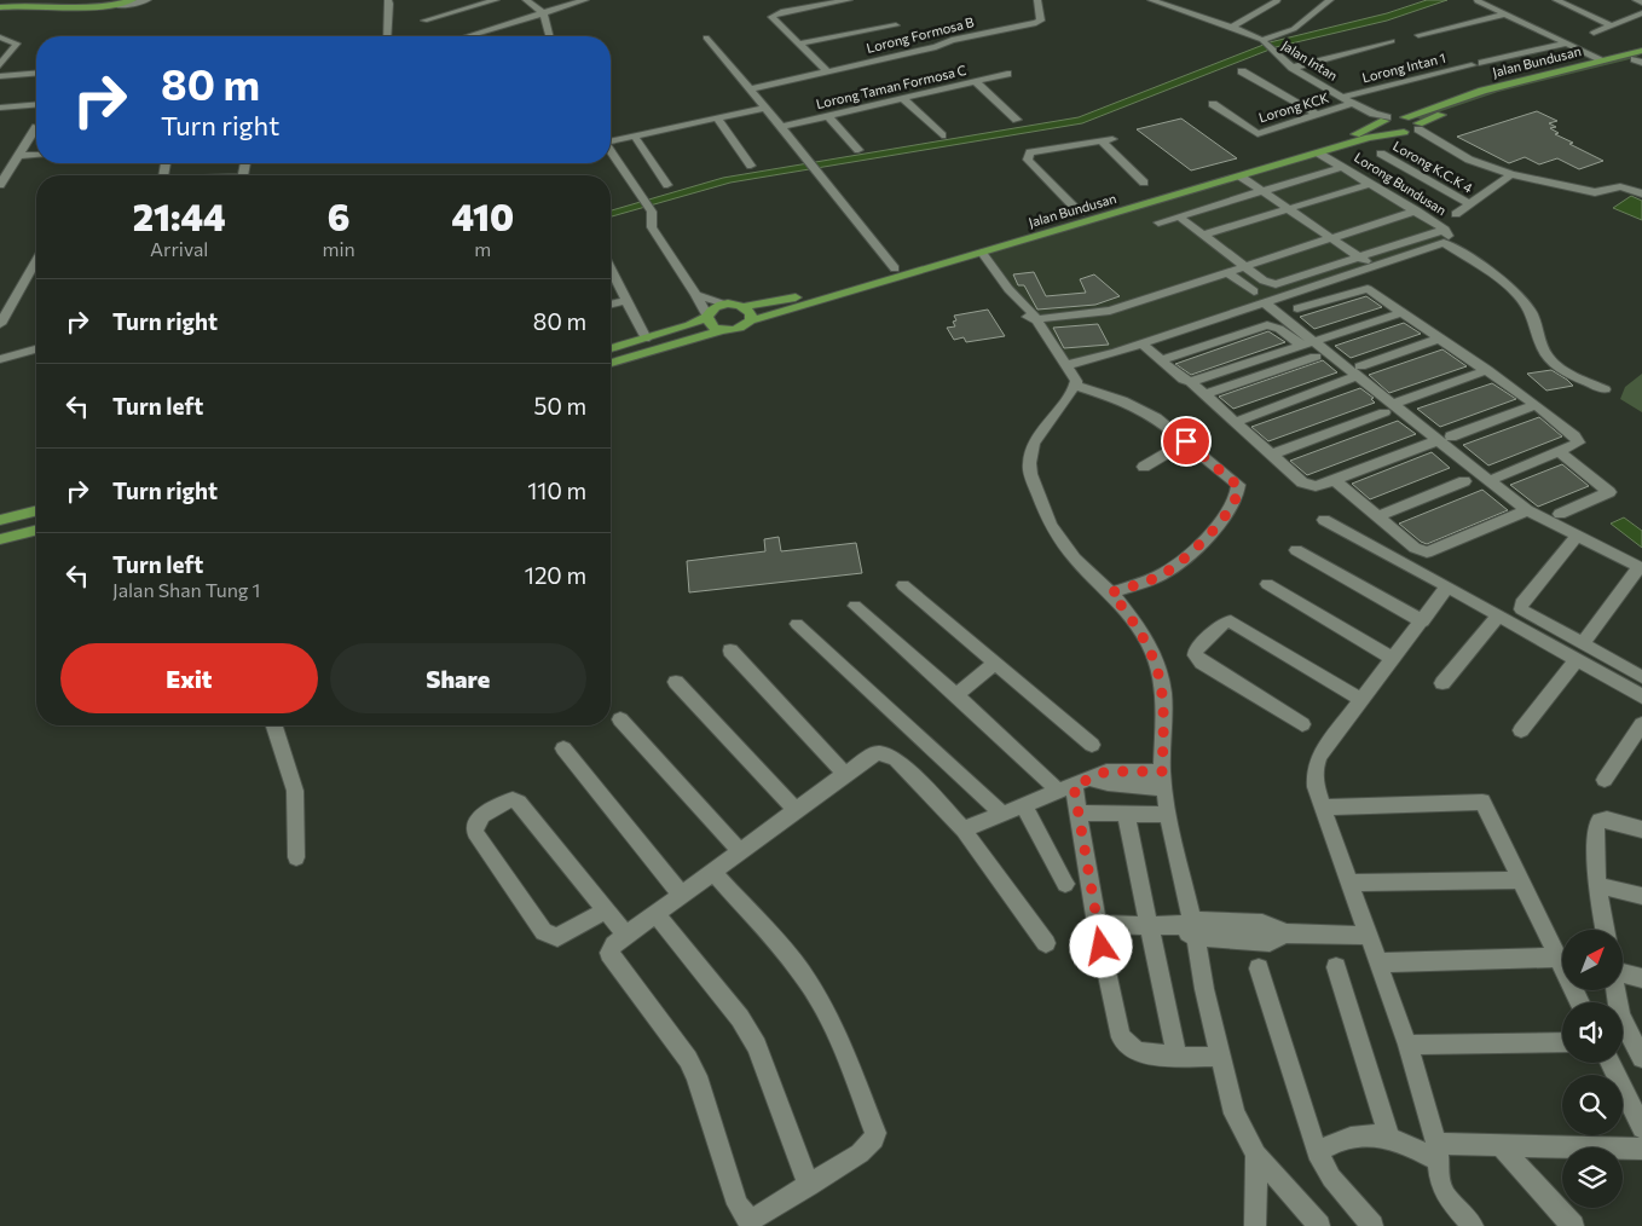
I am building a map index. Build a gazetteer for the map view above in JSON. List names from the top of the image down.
{
  "streets": {
    "main road": ["Jalan Bundusan"],
    "street": [
      "Lorong Formosa B",
      "Jalan Intan",
      "Lorong Intan 1",
      "Lorong Taman Formosa C",
      "Lorong KCK",
      "Lorong K.C.K 4",
      "Lorong Bundusan"
    ]
  },
  "crossings": [
    ["Jalan Intan", "Jalan Bundusan"],
    ["Jalan Intan", "Lorong Intan 1"],
    ["Jalan Intan", "Lorong KCK"],
    ["Jalan Bundusan", "Lorong Bundusan"]
  ],
  "north": "top right",
  "page": {
    "turn": ["80 m", "Turn right"],
    "eta": [
      "21:44",
      "Arrival",
      "6",
      "min",
      "410",
      "m"
    ],
    "list": [
      {
        "name": "Turn right",
        "value": "80 m"
      },
      {
        "name": "Turn left",
        "value": "50 m"
      },
      {
        "name": "Turn right",
        "value": "110 m"
      },
      {
        "name": "Turn left",
        "note": "Jalan Shan Tung 1",
        "value": "120 m"
      }
    ],
    "buttons": ["Exit", "Share"]
  }
}
